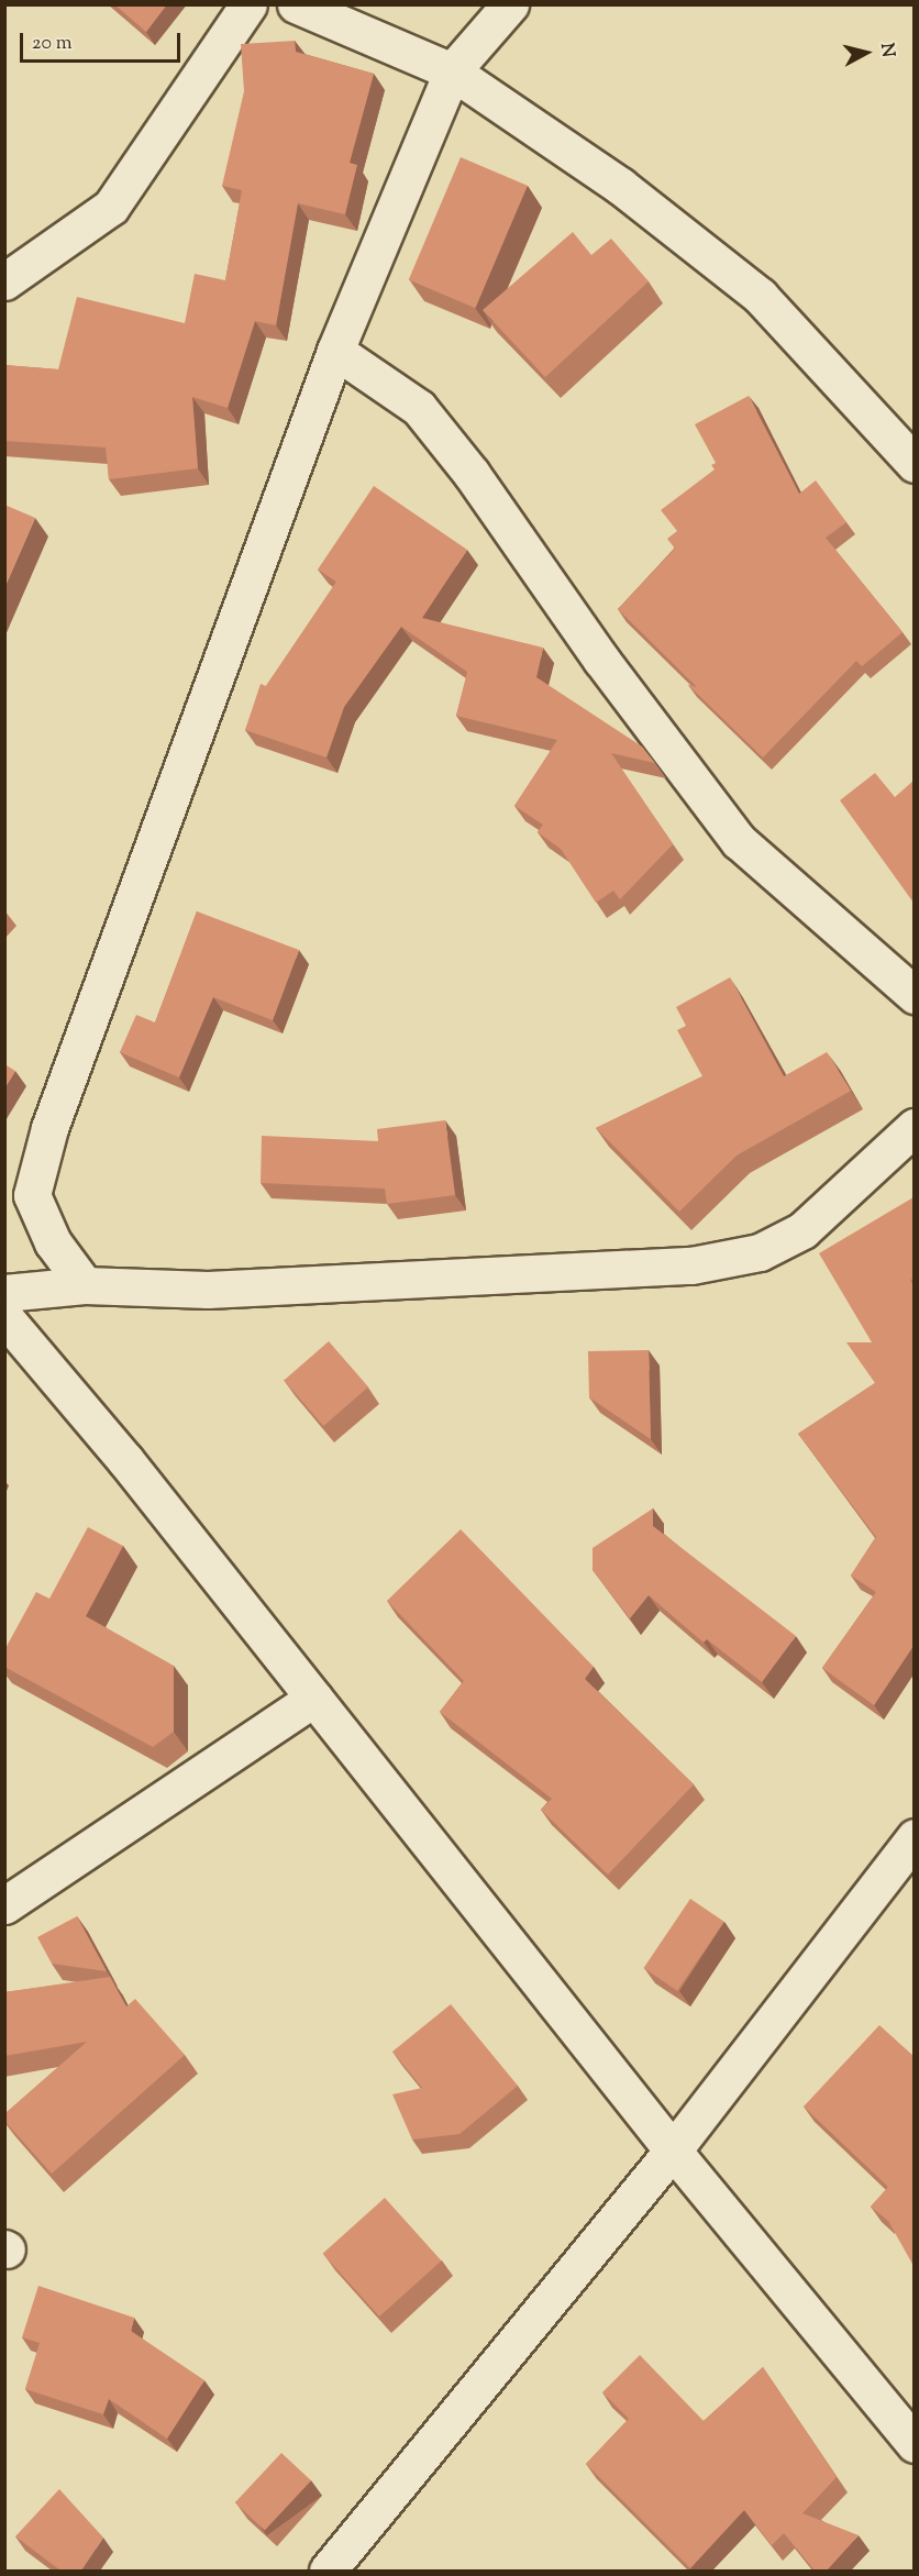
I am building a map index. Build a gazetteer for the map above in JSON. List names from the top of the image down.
{
  "scale_bar": "20 m",
  "north": "right"
}
